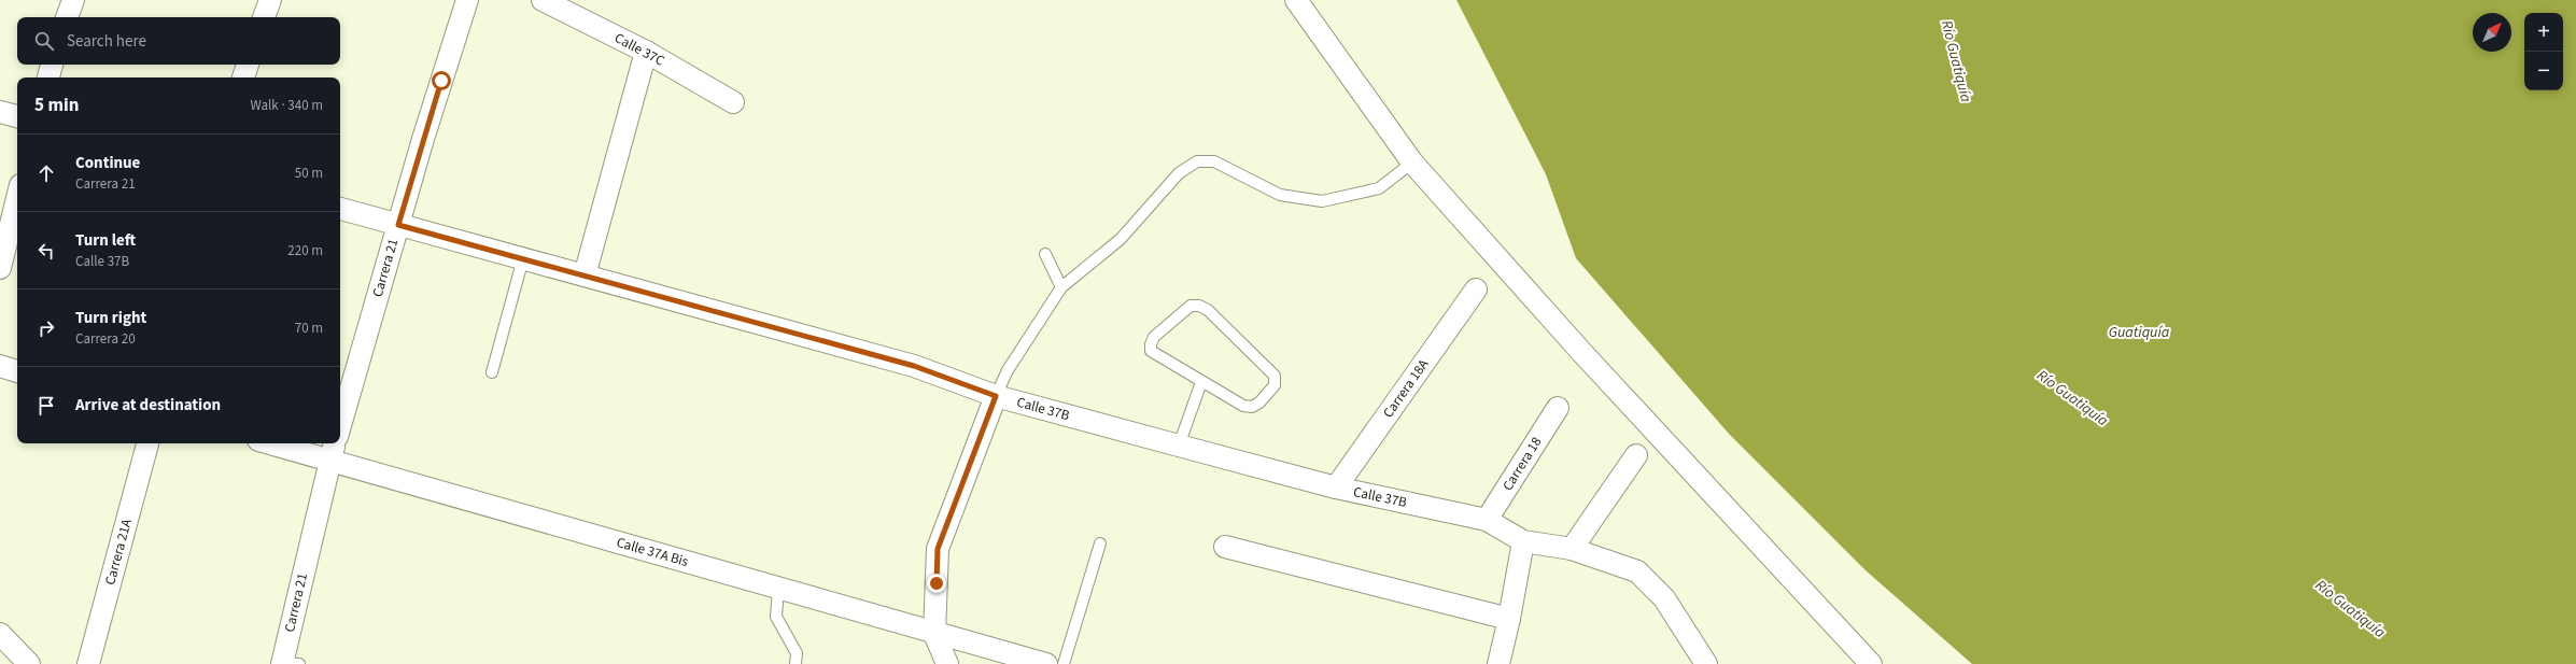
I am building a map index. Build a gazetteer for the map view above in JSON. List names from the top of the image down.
{
  "streets": {
    "street": [
      "Calle 37C",
      "Carrera 21",
      "Carrera 18A",
      "Calle 37B",
      "Carrera 18",
      "Carrera 21A",
      "Calle 37A Bis"
    ]
  },
  "crossings": [
    ["Carrera 21", "Calle 37B"],
    ["Carrera 21", "Calle 37A Bis"],
    ["Carrera 18A", "Calle 37B"],
    ["Calle 37B", "Carrera 18"]
  ],
  "water": ["Río Guatiquía", "Guatiquía"],
  "north": "top right",
  "page": {
    "map_buttons": ["+", "−"],
    "search": "Search here",
    "heading": ["5 min", "Walk · 340 m"],
    "list": [
      ["Continue", "Carrera 21", "50 m"],
      ["Turn left", "Calle 37B", "220 m"],
      ["Turn right", "Carrera 20", "70 m"],
      "Arrive at destination"
    ]
  }
}
